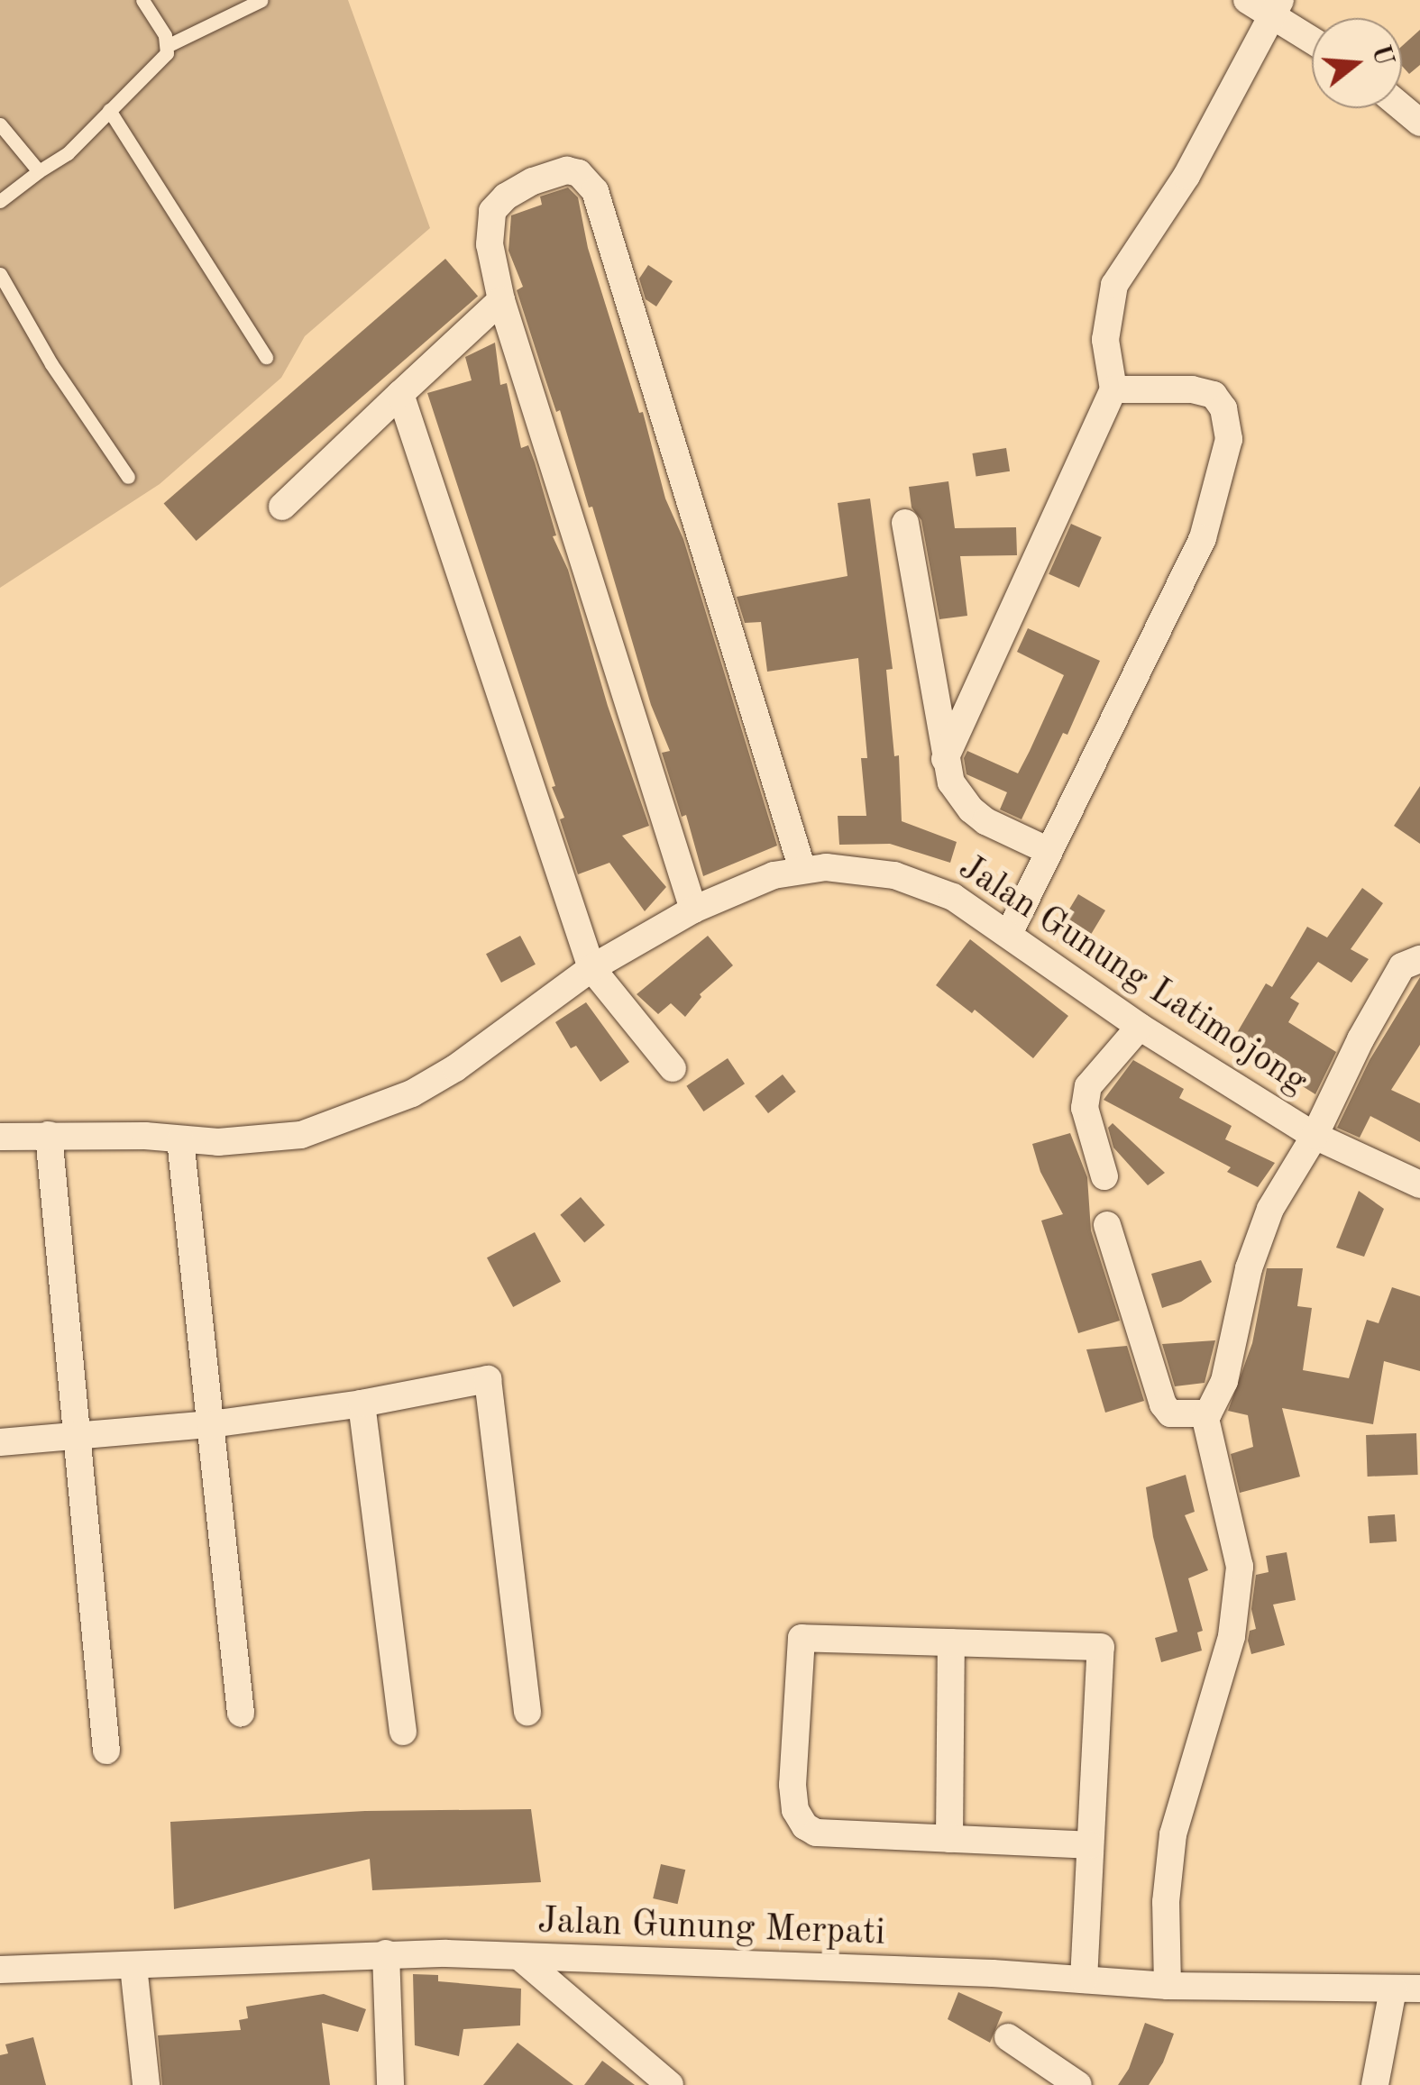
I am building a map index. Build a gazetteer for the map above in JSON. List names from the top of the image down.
{
  "streets": {
    "street": ["Jalan Gunung Latimojong", "Jalan Gunung Merpati"]
  },
  "north": "right"
}
